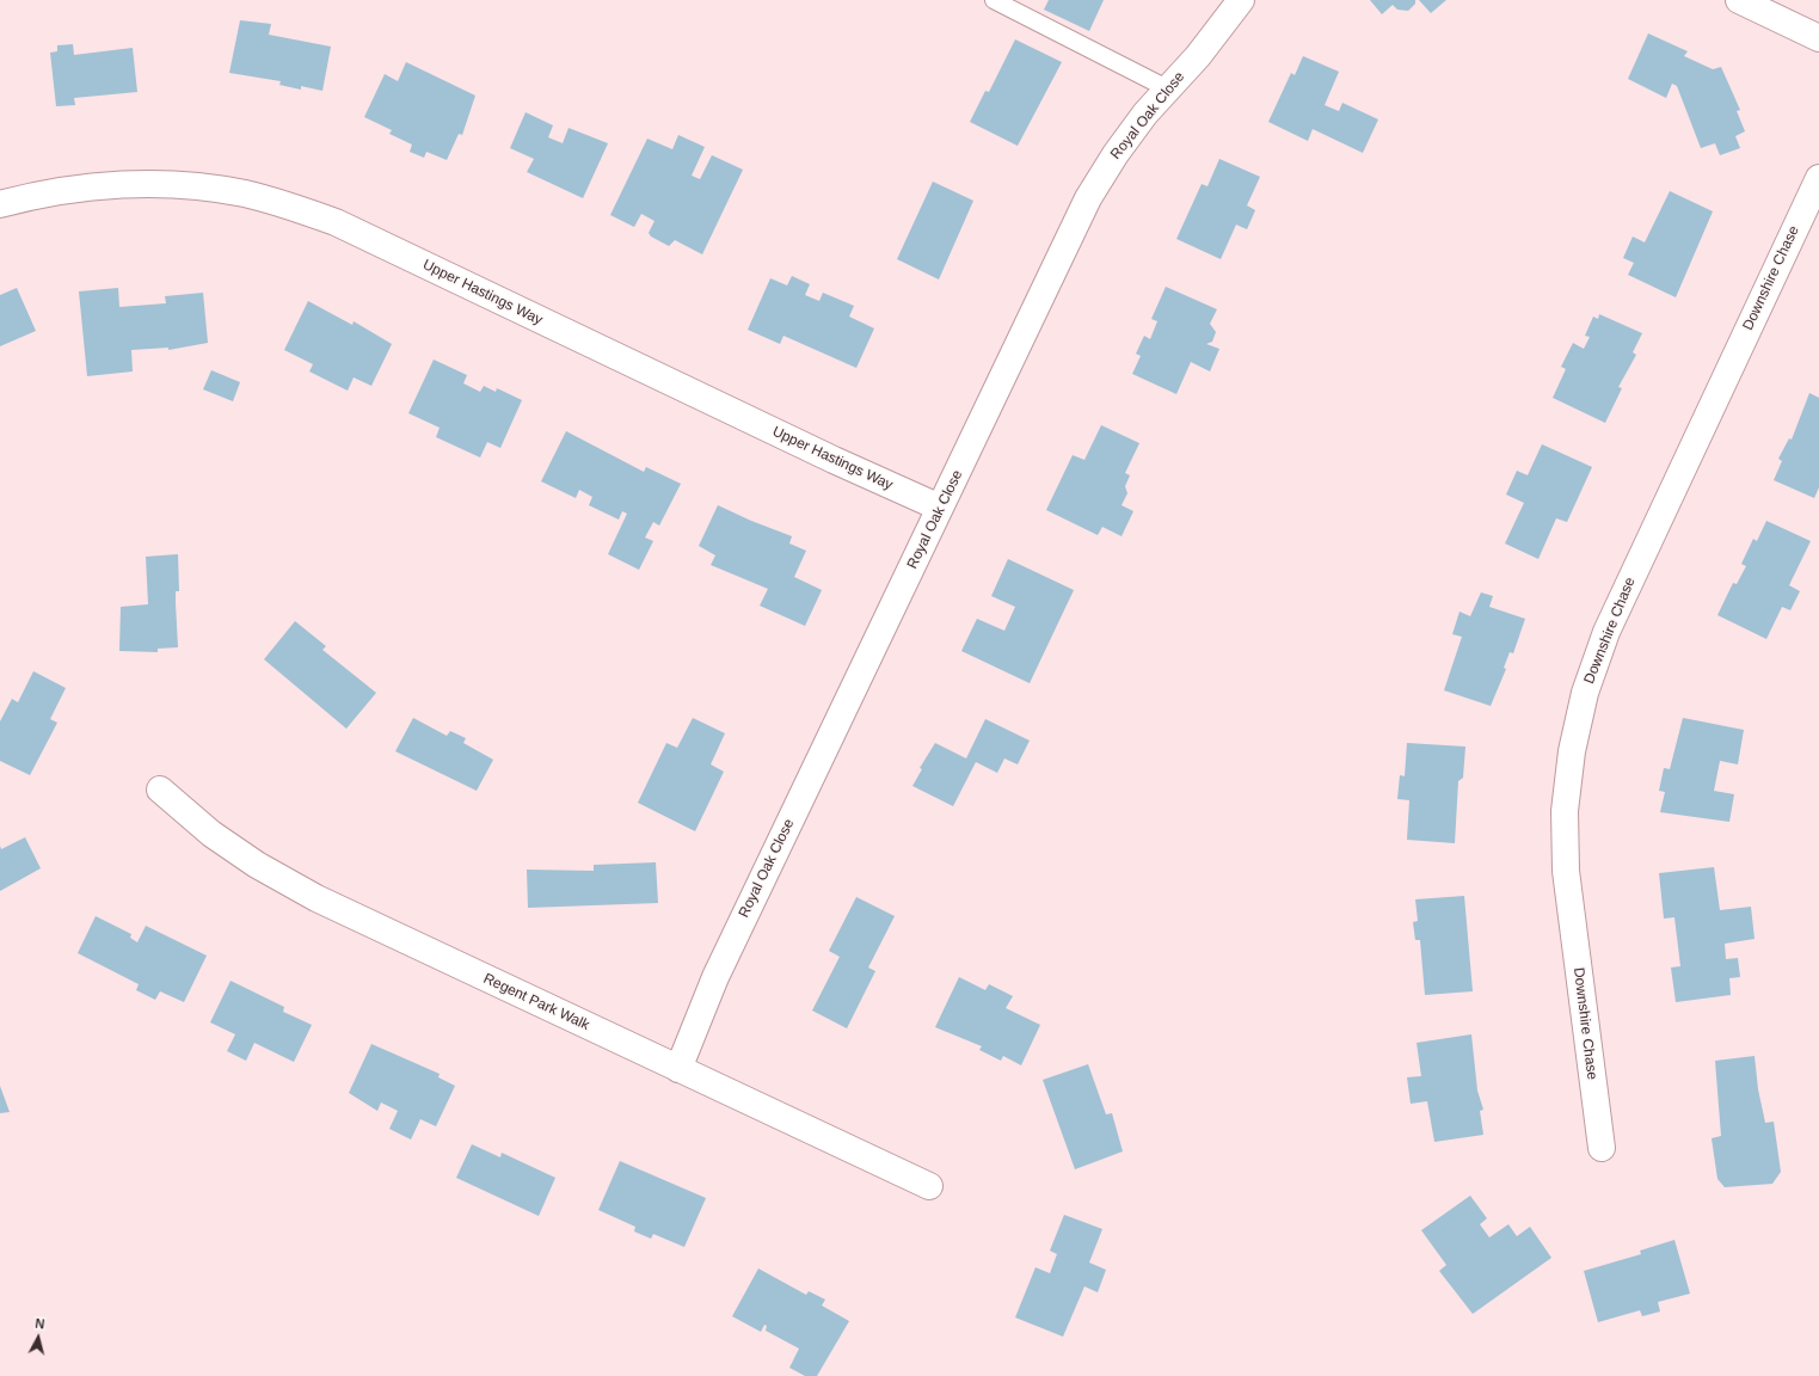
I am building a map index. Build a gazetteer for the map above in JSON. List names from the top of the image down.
{
  "streets": {
    "street": [
      "Royal Oak Close",
      "Downshire Chase",
      "Upper Hastings Way",
      "Regent Park Walk"
    ]
  },
  "crossings": [
    ["Royal Oak Close", "Upper Hastings Way"],
    ["Royal Oak Close", "Regent Park Walk"]
  ],
  "north": "top"
}
